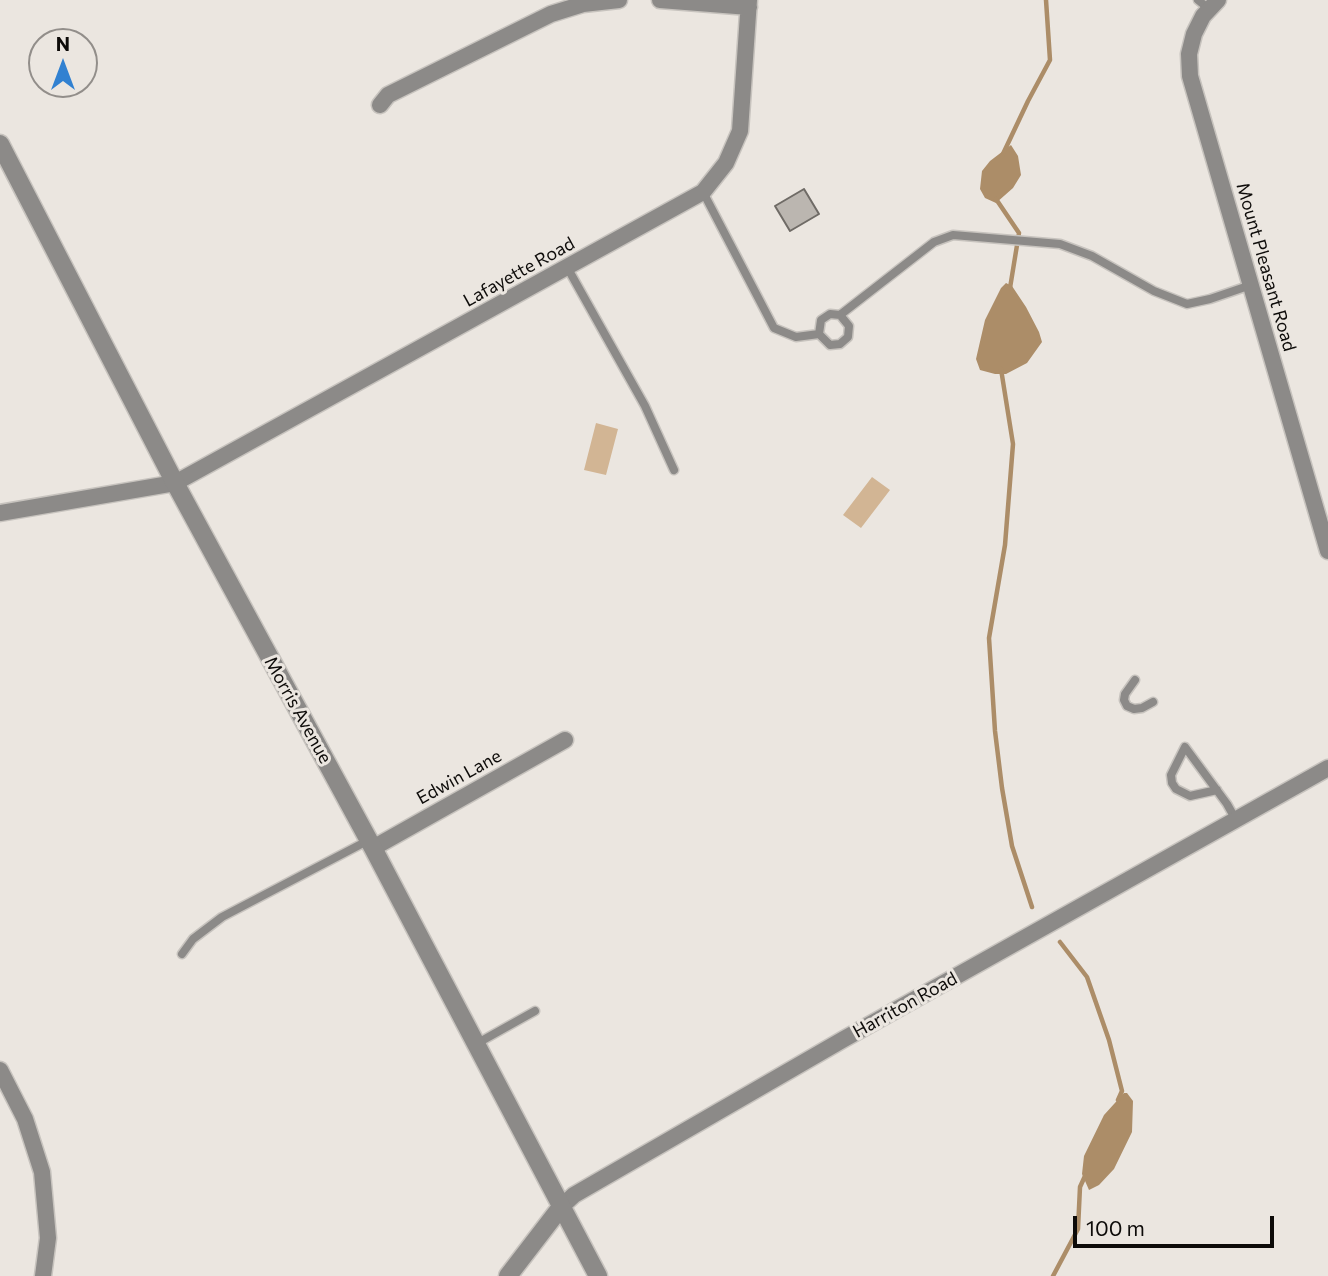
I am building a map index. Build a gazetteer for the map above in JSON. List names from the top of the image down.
{
  "streets": {
    "street": [
      "Mount Pleasant Road",
      "Lafayette Road",
      "Morris Avenue",
      "Edwin Lane",
      "Harriton Road"
    ]
  },
  "crossings": [
    ["Lafayette Road", "Morris Avenue"],
    ["Morris Avenue", "Edwin Lane"],
    ["Morris Avenue", "Harriton Road"]
  ],
  "scale_bar": "100 m",
  "north": "top"
}
